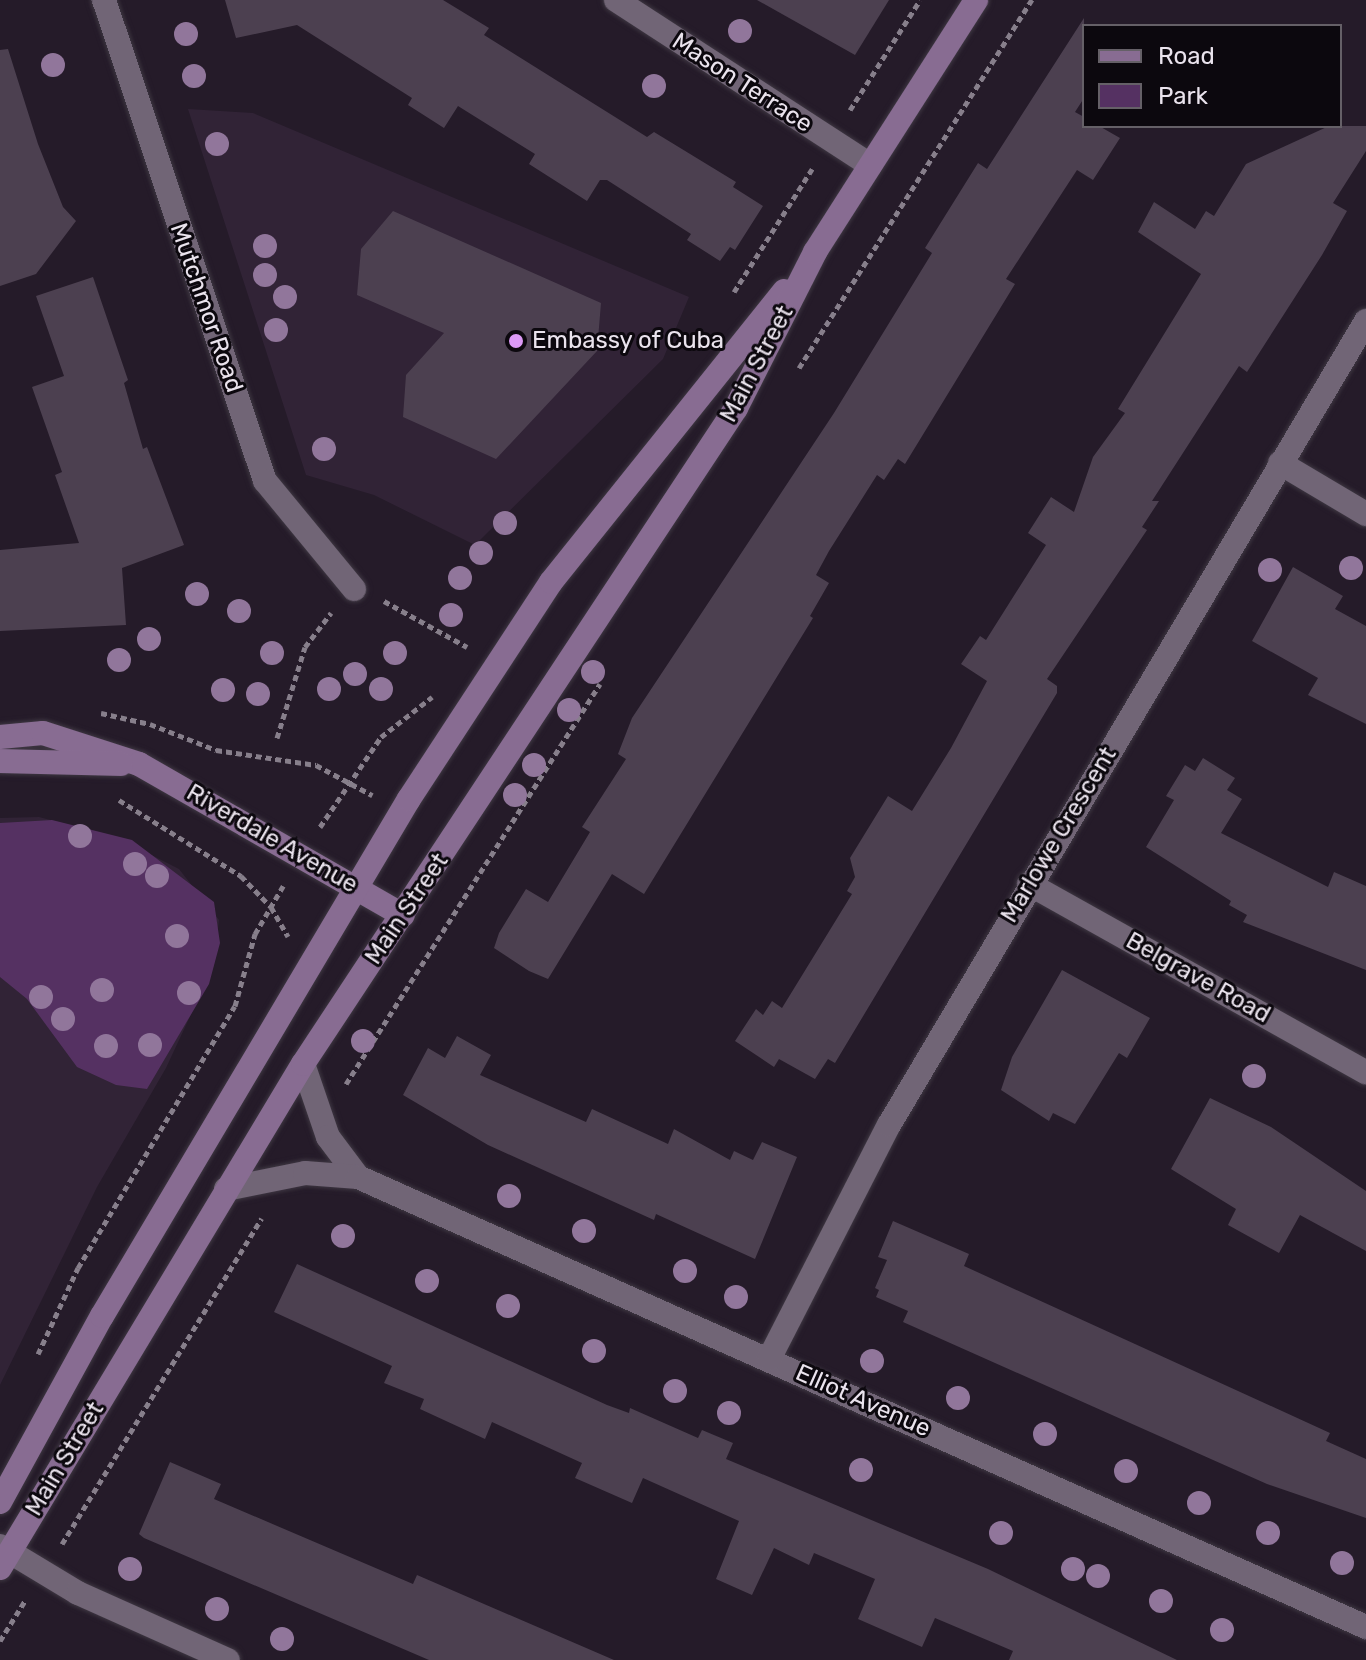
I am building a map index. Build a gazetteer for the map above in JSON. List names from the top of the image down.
{
  "streets": {
    "main road": ["Main Street", "Riverdale Avenue"],
    "street": [
      "Mason Terrace",
      "Mutchmor Road",
      "Marlowe Crescent",
      "Belgrave Road",
      "Elliot Avenue"
    ]
  },
  "crossings": [
    ["Mason Terrace", "Main Street"],
    ["Main Street", "Riverdale Avenue"],
    ["Main Street", "Elliot Avenue"],
    ["Marlowe Crescent", "Belgrave Road"],
    ["Marlowe Crescent", "Elliot Avenue"]
  ],
  "places": ["Embassy of Cuba"],
  "legend": ["Road", "Park"]
}
